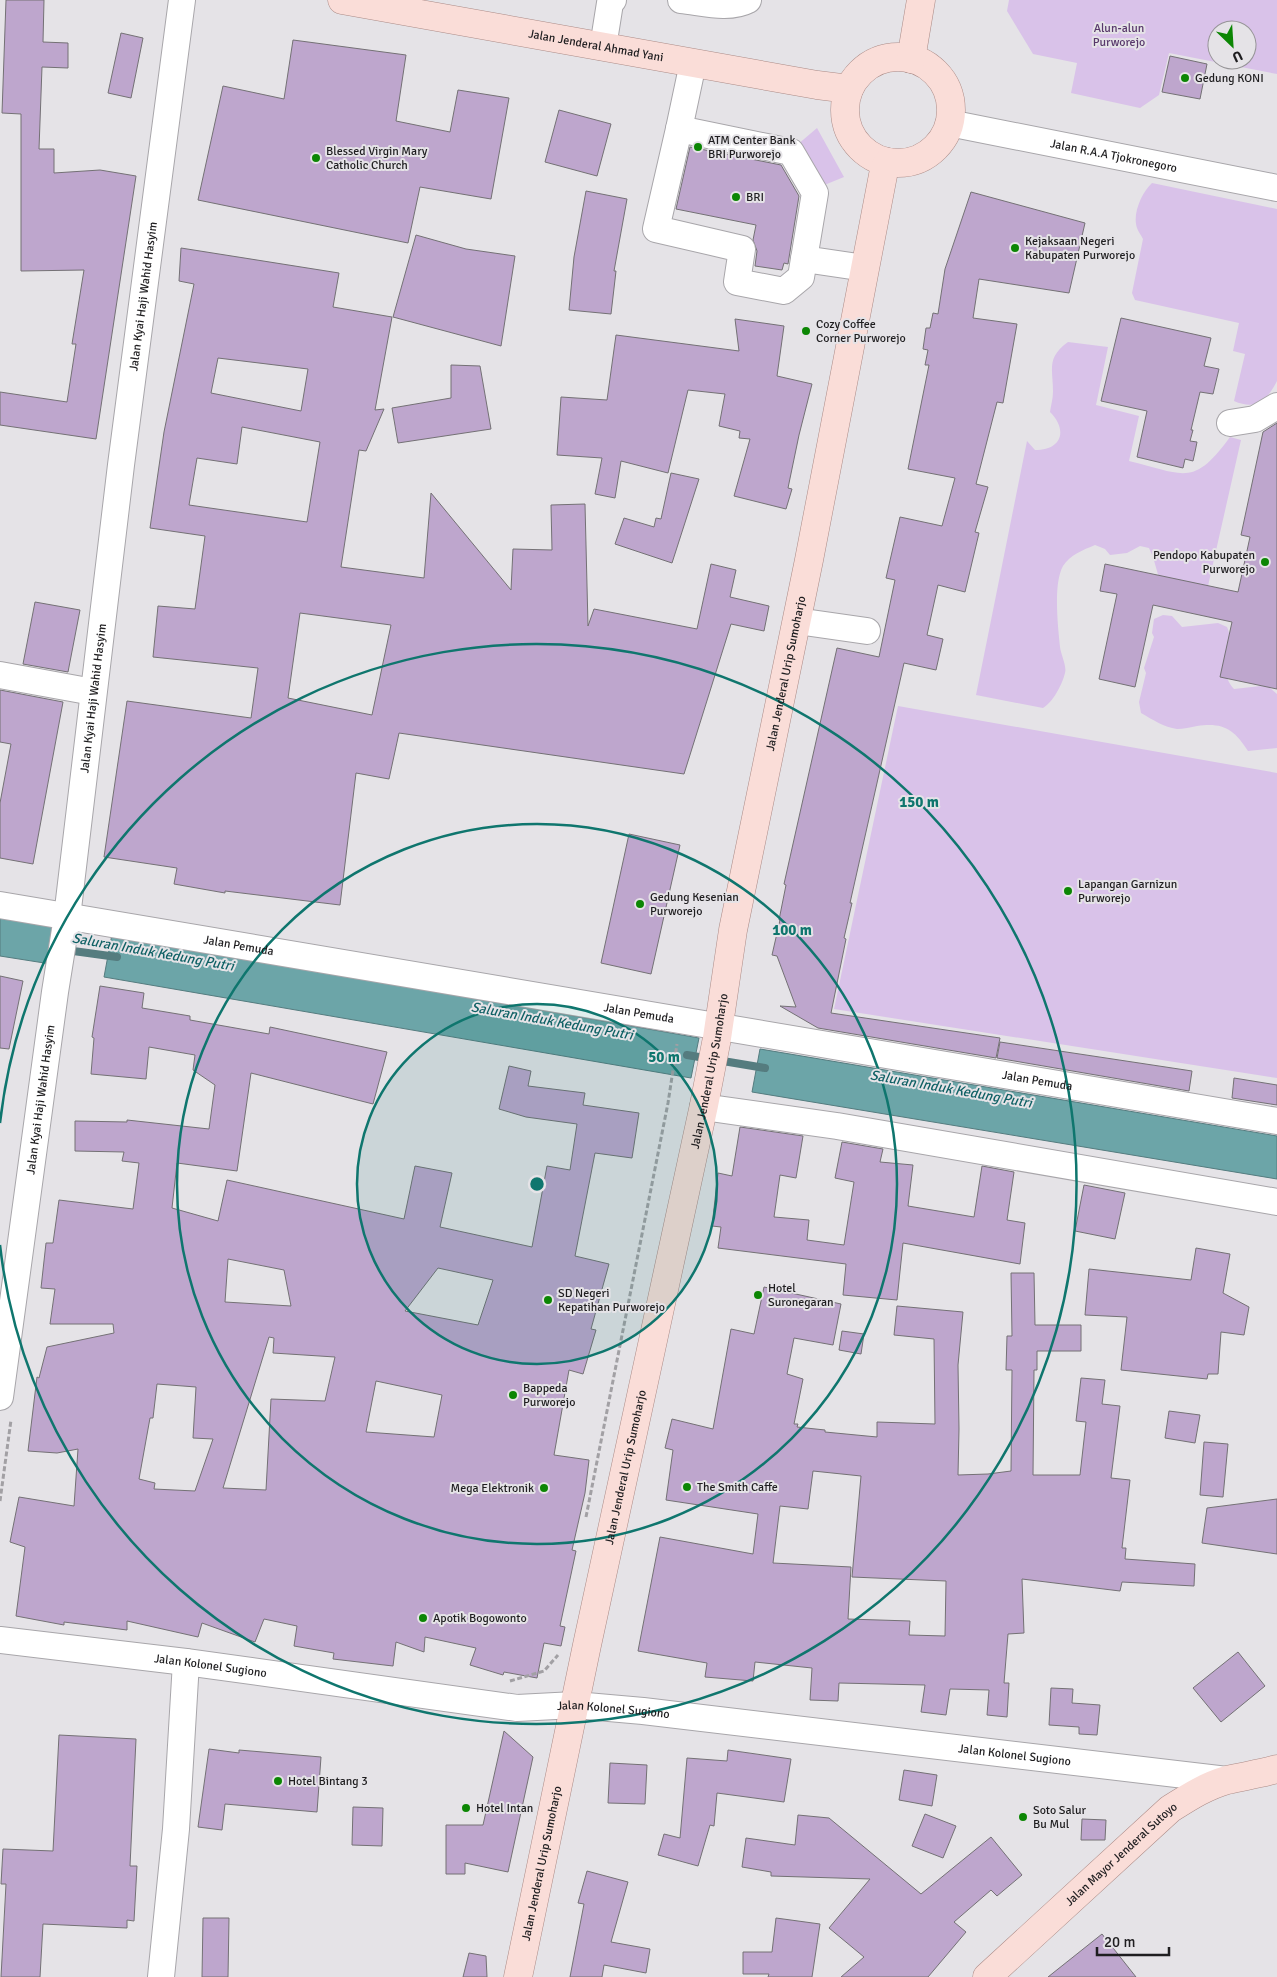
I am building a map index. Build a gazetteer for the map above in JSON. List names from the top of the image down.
{
  "streets": {
    "main road": ["Jalan Jenderal Ahmad Yani", "Jalan Jenderal Urip Sumoharjo", "Jalan Mayor Jenderal Sutoyo"],
    "street": [
      "Jalan R.A.A Tjokronegoro",
      "Jalan Kyai Haji Wahid Hasyim",
      "Jalan Pemuda",
      "Jalan Kolonel Sugiono"
    ]
  },
  "crossings": [
    ["Jalan Jenderal Ahmad Yani", "Jalan R.A.A Tjokronegoro"],
    ["Jalan Jenderal Ahmad Yani", "Jalan Jenderal Urip Sumoharjo"],
    ["Jalan R.A.A Tjokronegoro", "Jalan Jenderal Urip Sumoharjo"],
    ["Jalan Kyai Haji Wahid Hasyim", "Jalan Pemuda"],
    ["Jalan Jenderal Urip Sumoharjo", "Jalan Pemuda"],
    ["Jalan Jenderal Urip Sumoharjo", "Jalan Kolonel Sugiono"],
    ["Jalan Kolonel Sugiono", "Jalan Mayor Jenderal Sutoyo"]
  ],
  "water": ["Saluran Induk Kedung Putri"],
  "parks": ["Alun-alun Purworejo"],
  "places": [
    "Gedung KONI",
    "ATM Center Bank BRI Purworejo",
    "Blessed Virgin Mary Catholic Church",
    "BRI",
    "Kejaksaan Negeri Kabupaten Purworejo",
    "Cozy Coffee Corner Purworejo",
    "Pendopo Kabupaten Purworejo",
    "Lapangan Garnizun Purworejo",
    "Gedung Kesenian Purworejo",
    "Hotel Suronegaran",
    "SD Negeri Kepatihan Purworejo",
    "Bappeda Purworejo",
    "The Smith Caffe",
    "Mega Elektronik",
    "Apotik Bogowonto",
    "Hotel Bintang 3",
    "Hotel Intan",
    "Soto Salur Bu Mul"
  ],
  "scale_bar": "20 m",
  "north": "bottom right",
  "rings": ["150 m", "100 m", "50 m"]
}
